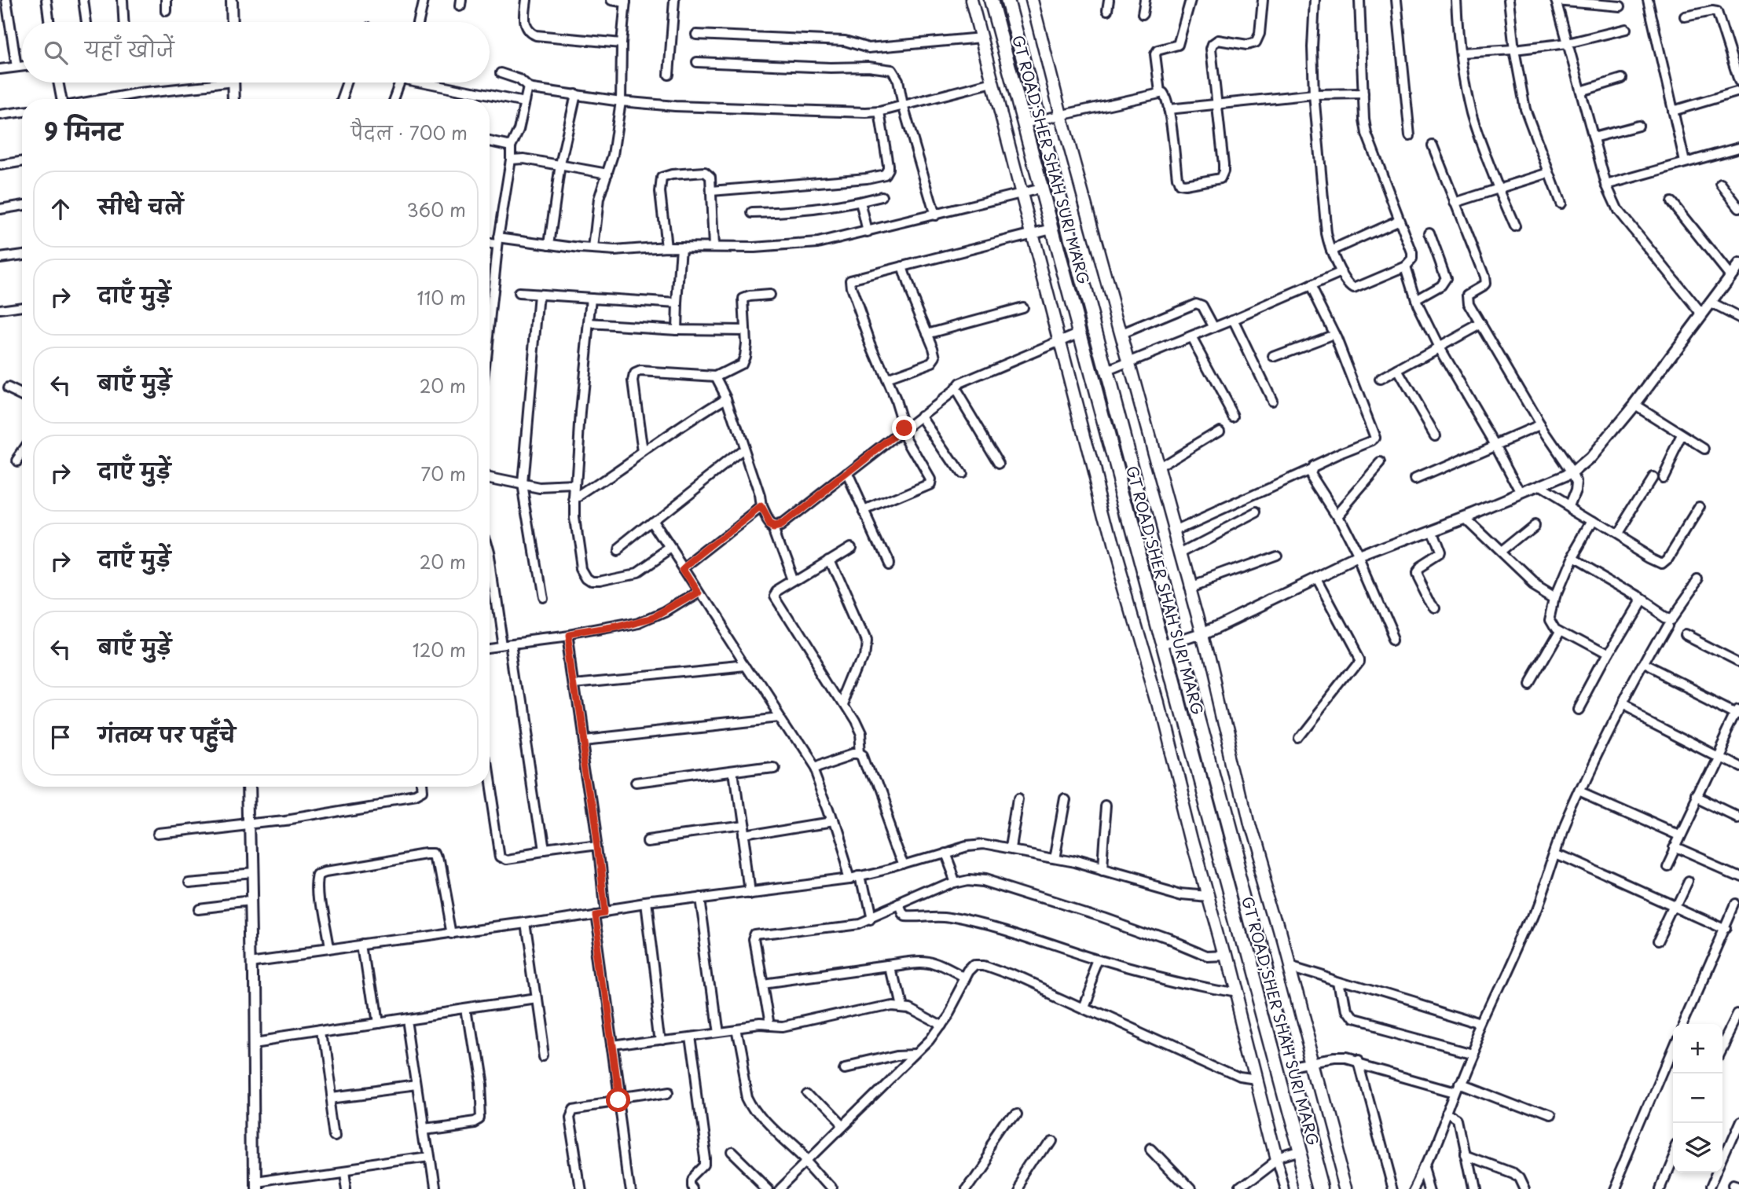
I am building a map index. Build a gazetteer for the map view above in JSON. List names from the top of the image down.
{
  "streets": {
    "main road": ["GT ROAD;SHER SHAH SURI MARG"]
  },
  "page": {
    "search": "यहाँ खोजें",
    "heading": ["9 मिनट", "पैदल · 700 m"],
    "list": [
      ["सीधे चलें", "360 m"],
      ["दाएँ मुड़ें", "110 m"],
      ["बाएँ मुड़ें", "20 m"],
      ["दाएँ मुड़ें", "70 m"],
      ["दाएँ मुड़ें", "20 m"],
      ["बाएँ मुड़ें", "120 m"],
      "गंतव्य पर पहुँचे"
    ],
    "map_buttons": ["+", "−"]
  }
}
